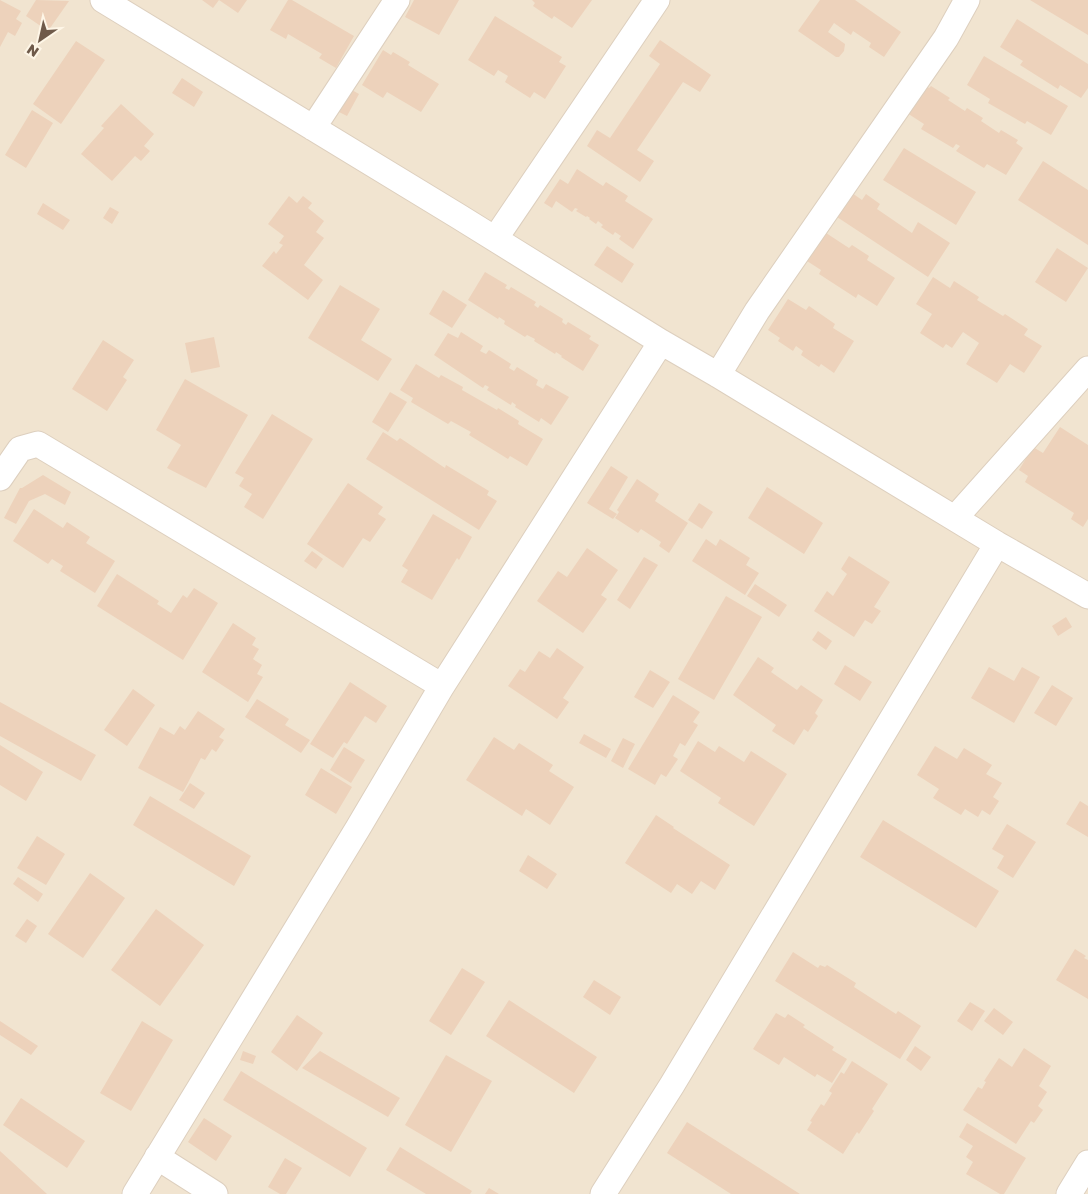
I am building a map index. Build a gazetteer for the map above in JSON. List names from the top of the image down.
{
  "north": "bottom left"
}
